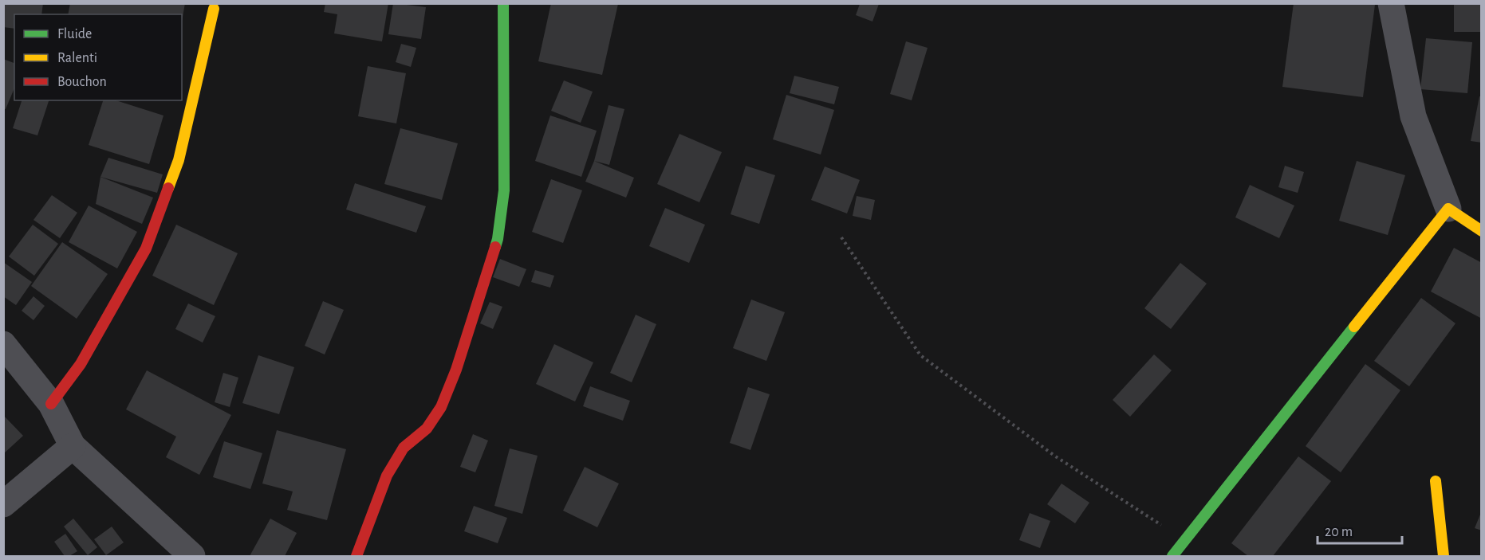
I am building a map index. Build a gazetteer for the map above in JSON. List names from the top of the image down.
{
  "legend": ["Fluide", "Ralenti", "Bouchon"],
  "scale_bar": "20 m"
}
